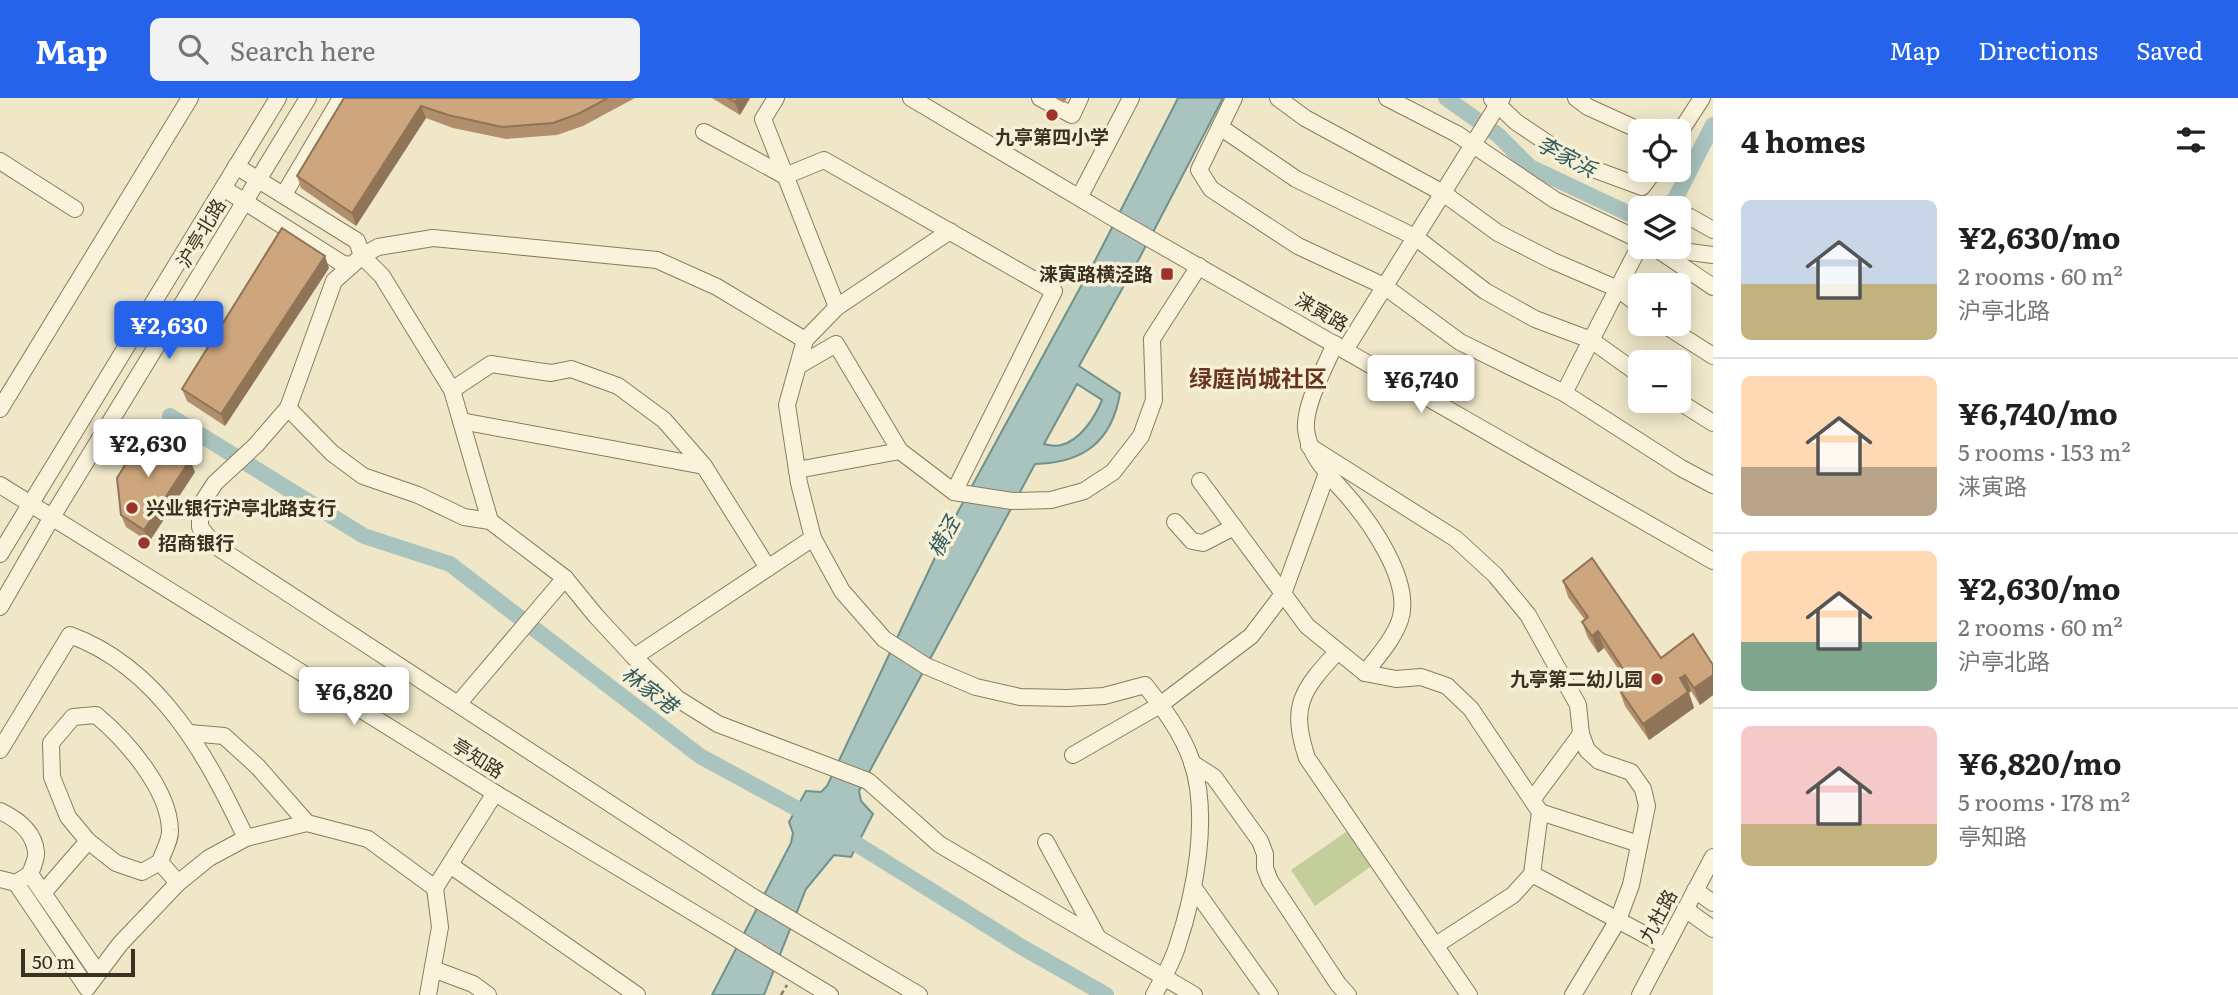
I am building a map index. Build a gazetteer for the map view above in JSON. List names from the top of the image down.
{
  "streets": {
    "street": [
      "沪亭北路",
      "涞寅路",
      "亭知路",
      "九杜路"
    ]
  },
  "crossings": [
    ["沪亭北路", "亭知路"]
  ],
  "districts": ["绿庭尚城社区"],
  "water": ["李家浜", "横泾", "林家港"],
  "places": {
    "other": [
      "九亭第四小学",
      "兴业银行沪亭北路支行",
      "招商银行",
      "九亭第二幼儿园"
    ],
    "transit": ["涞寅路横泾路"]
  },
  "scale_bar": "50 m",
  "page": {
    "header": "Map",
    "search": "Search here",
    "nav": ["Map", "Directions", "Saved"],
    "heading": "4 homes",
    "map_buttons": ["+", "−"],
    "list": [
      {
        "name": "¥2,630/mo",
        "note": "2 rooms · 60 m² · 沪亭北路"
      },
      {
        "name": "¥6,740/mo",
        "note": "5 rooms · 153 m² · 涞寅路"
      },
      {
        "name": "¥2,630/mo",
        "note": "2 rooms · 60 m² · 沪亭北路"
      },
      {
        "name": "¥6,820/mo",
        "note": "5 rooms · 178 m² · 亭知路"
      }
    ],
    "price": [
      "¥2,630",
      "¥6,740",
      "¥2,630",
      "¥6,820"
    ],
    "scale": "50 m"
  }
}
